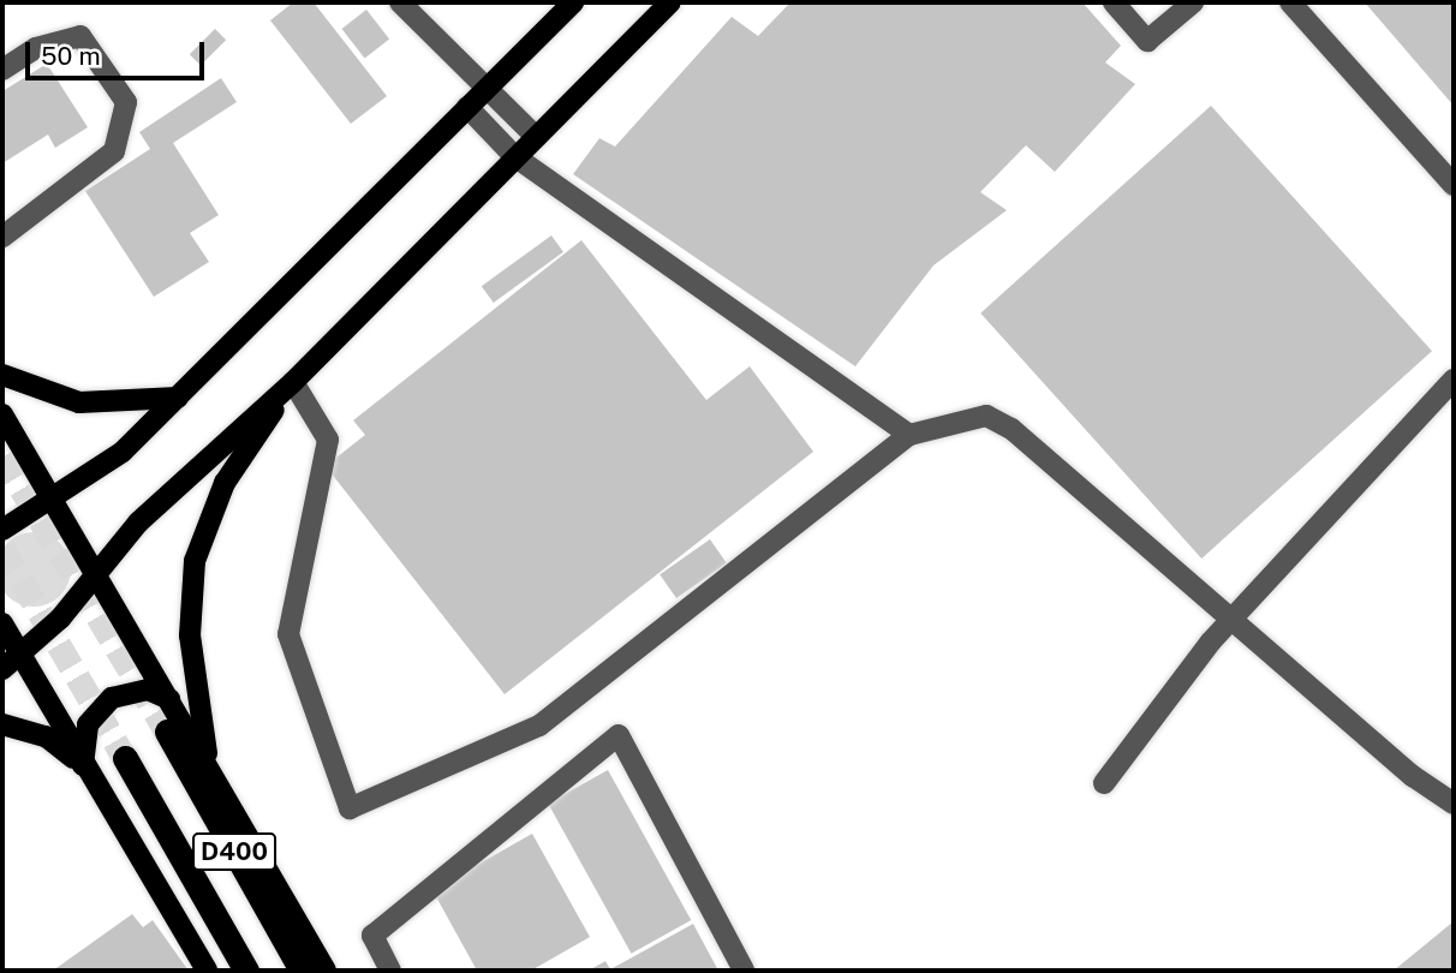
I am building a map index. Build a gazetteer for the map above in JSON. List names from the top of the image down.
{
  "streets": {
    "highway": ["D400"]
  },
  "scale_bar": "50 m"
}
